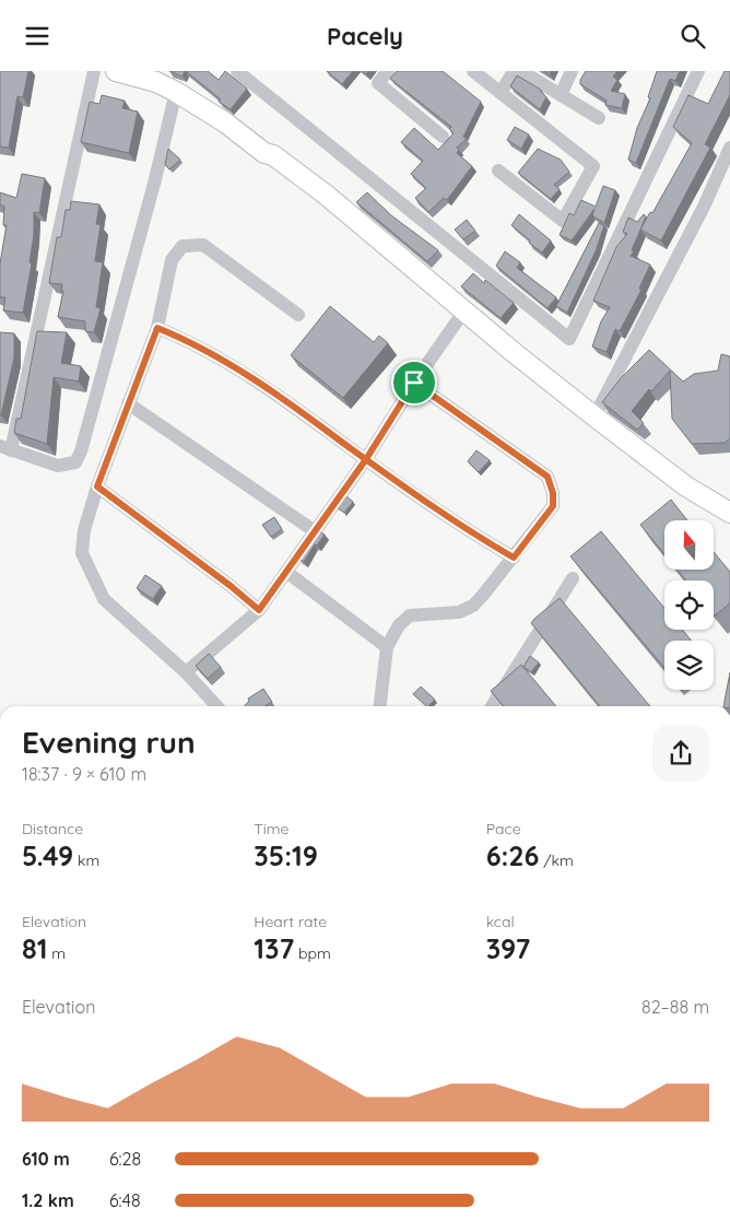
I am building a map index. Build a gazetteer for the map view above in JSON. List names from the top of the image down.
{
  "north": "top",
  "page": {
    "header": "Pacely",
    "heading": ["Evening run", "18:37 · 9 × 610 m"],
    "stats": [
      ["Distance", "5.49 km"],
      ["Time", "35:19"],
      ["Pace", "6:26 /km"],
      ["Elevation", "81 m"],
      ["Heart rate", "137 bpm"],
      ["kcal", "397"]
    ],
    "chart": ["Elevation", "82–88 m"],
    "list": [
      {
        "name": "610 m",
        "note": "6:28"
      },
      {
        "name": "1.2 km",
        "note": "6:48"
      }
    ]
  }
}
